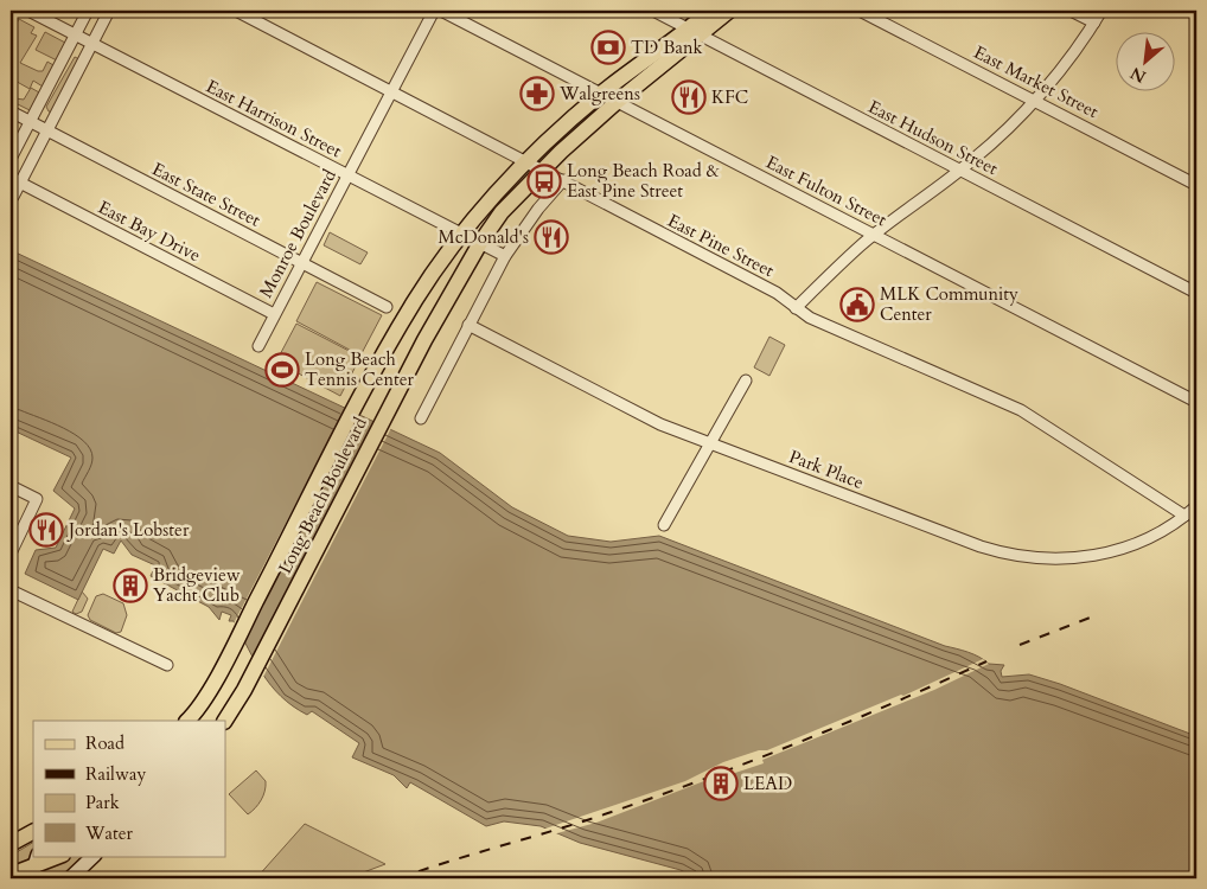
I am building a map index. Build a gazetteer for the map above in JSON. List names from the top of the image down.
{
  "streets": {
    "main road": ["Long Beach Boulevard"],
    "street": [
      "East Market Street",
      "East Harrison Street",
      "East Hudson Street",
      "East Fulton Street",
      "East State Street",
      "East Bay Drive",
      "Monroe Boulevard",
      "East Pine Street",
      "Park Place"
    ]
  },
  "crossings": [
    ["East Harrison Street", "Monroe Boulevard"],
    ["East Harrison Street", "Long Beach Boulevard"],
    ["East Hudson Street", "Long Beach Boulevard"],
    ["East Fulton Street", "Long Beach Boulevard"],
    ["East State Street", "Monroe Boulevard"],
    ["East Bay Drive", "Monroe Boulevard"],
    ["Monroe Boulevard", "East Pine Street"],
    ["East Pine Street", "Park Place"],
    ["East Pine Street", "Long Beach Boulevard"]
  ],
  "places": {
    "bank": ["TD Bank"],
    "pharmacy": ["Walgreens"],
    "restaurant": ["KFC", "McDonald's", "Jordan's Lobster"],
    "bus stop": ["Long Beach Road & East Pine Street"],
    "public building": ["MLK Community Center"],
    "sports": ["Long Beach Tennis Center"],
    "building": ["Bridgeview Yacht Club", "LEAD"]
  },
  "legend": [
    "Road",
    "Railway",
    "Park",
    "Water"
  ],
  "north": "bottom left"
}
